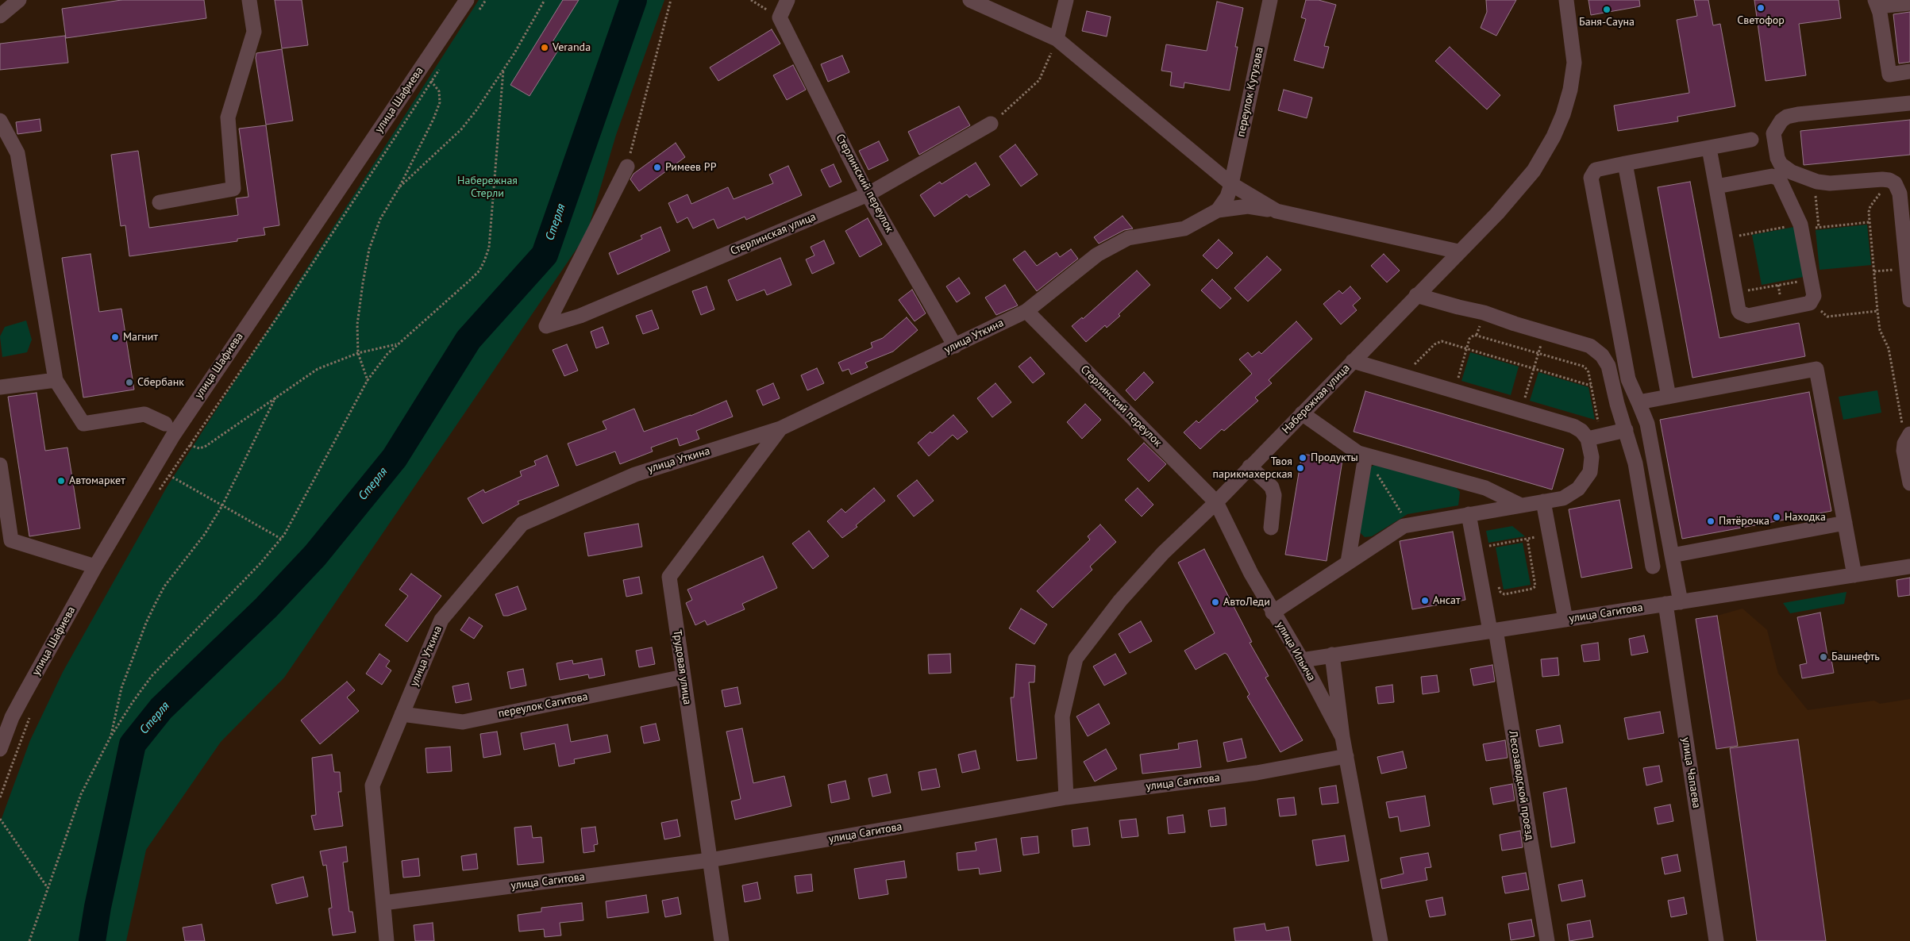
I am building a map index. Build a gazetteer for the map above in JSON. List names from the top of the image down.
{
  "streets": {
    "street": [
      "переулок Кутузова",
      "улица Шафиева",
      "Стерлинский переулок",
      "Стерлинская улица",
      "улица Уткина",
      "Набережная улица",
      "улица Сагитова",
      "улица Ильича",
      "Трудовая улица",
      "переулок Сагитова",
      "улица Чапаева",
      "Лесозаводской проезд"
    ]
  },
  "crossings": [
    ["переулок Кутузова", "улица Уткина"],
    ["Стерлинский переулок", "Стерлинская улица"],
    ["Стерлинский переулок", "улица Уткина"],
    ["Стерлинский переулок", "Набережная улица"],
    ["Стерлинский переулок", "улица Ильича"],
    ["улица Уткина", "улица Сагитова"],
    ["улица Уткина", "Трудовая улица"],
    ["улица Уткина", "переулок Сагитова"],
    ["Набережная улица", "улица Сагитова"],
    ["Набережная улица", "улица Ильича"],
    ["улица Сагитова", "улица Ильича"],
    ["улица Сагитова", "Трудовая улица"],
    ["улица Сагитова", "улица Чапаева"],
    ["улица Сагитова", "Лесозаводской проезд"],
    ["Трудовая улица", "переулок Сагитова"]
  ],
  "water": ["Стерля"],
  "parks": ["Набережная Стерли"],
  "places": [
    "Светофор",
    "Баня-Сауна",
    "Veranda",
    "Римеев РР",
    "Магнит",
    "Сбербанк",
    "Продукты",
    "Твоя парикмахерская",
    "Автомаркет",
    "Находка",
    "Пятёрочка",
    "Ансат",
    "АвтоЛеди",
    "Башнефть"
  ]
}
